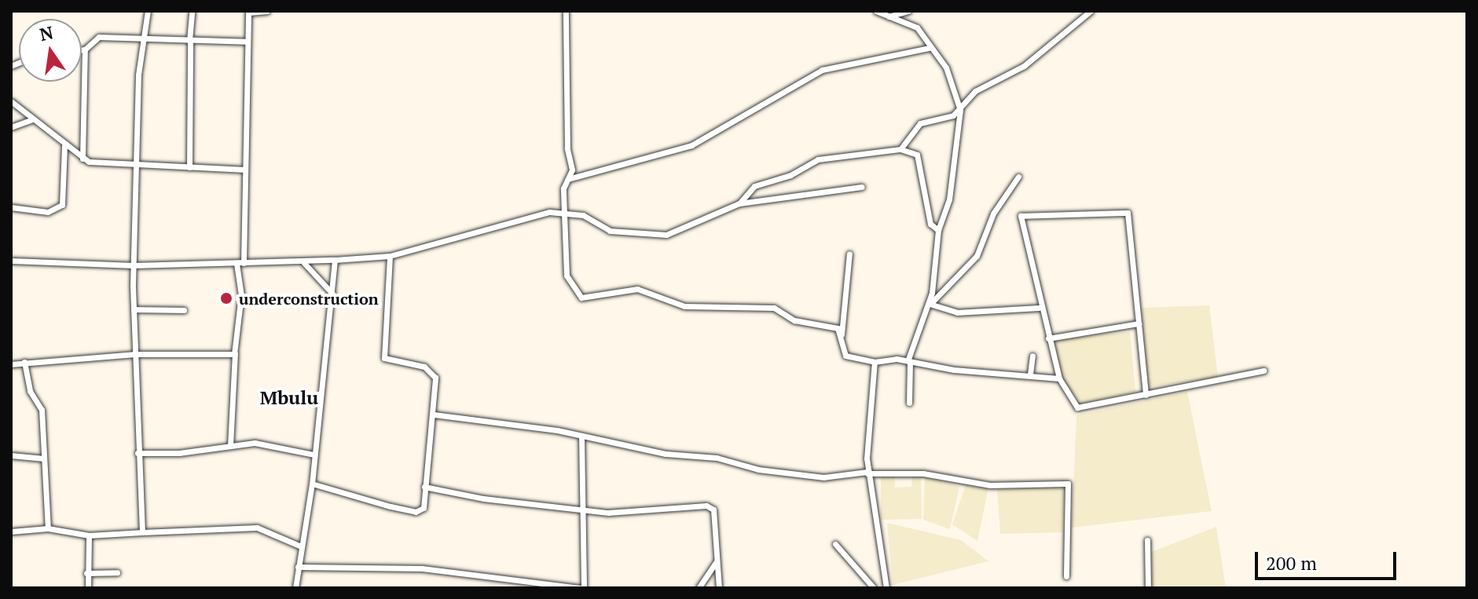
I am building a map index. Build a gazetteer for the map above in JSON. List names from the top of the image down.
{
  "districts": ["Mbulu"],
  "places": ["underconstruction"],
  "scale_bar": "200 m",
  "north": "top"
}
